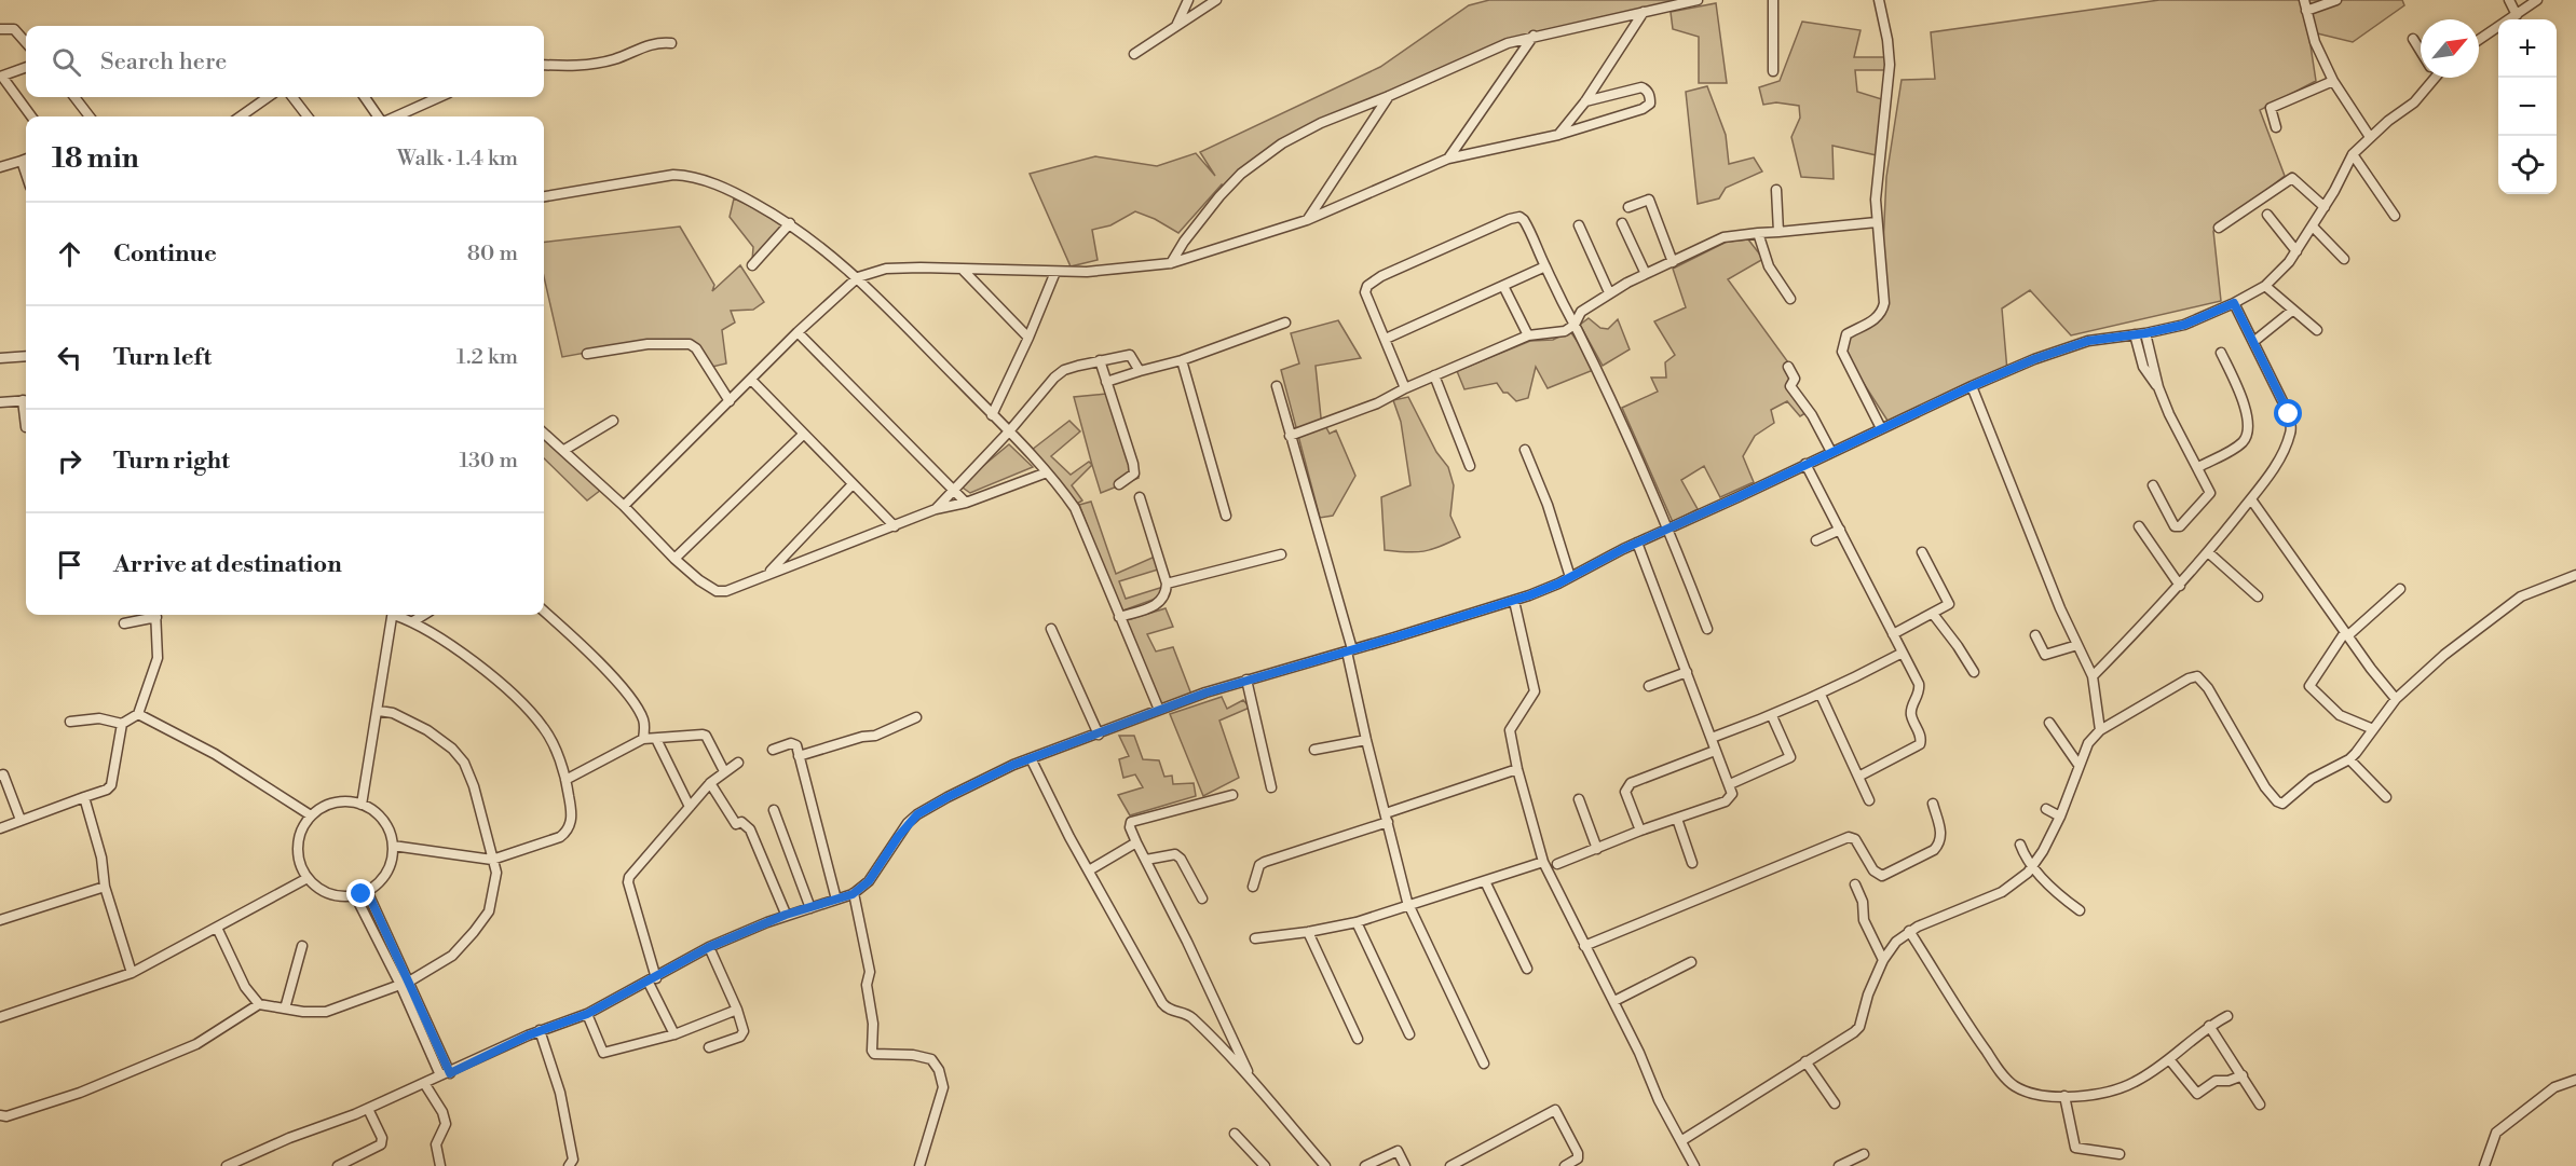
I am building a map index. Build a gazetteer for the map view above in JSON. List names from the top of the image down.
{
  "north": "top right",
  "page": {
    "map_buttons": ["+", "−"],
    "search": "Search here",
    "heading": ["18 min", "Walk · 1.4 km"],
    "list": [
      ["Continue", "80 m"],
      ["Turn left", "1.2 km"],
      ["Turn right", "130 m"],
      "Arrive at destination"
    ]
  }
}
